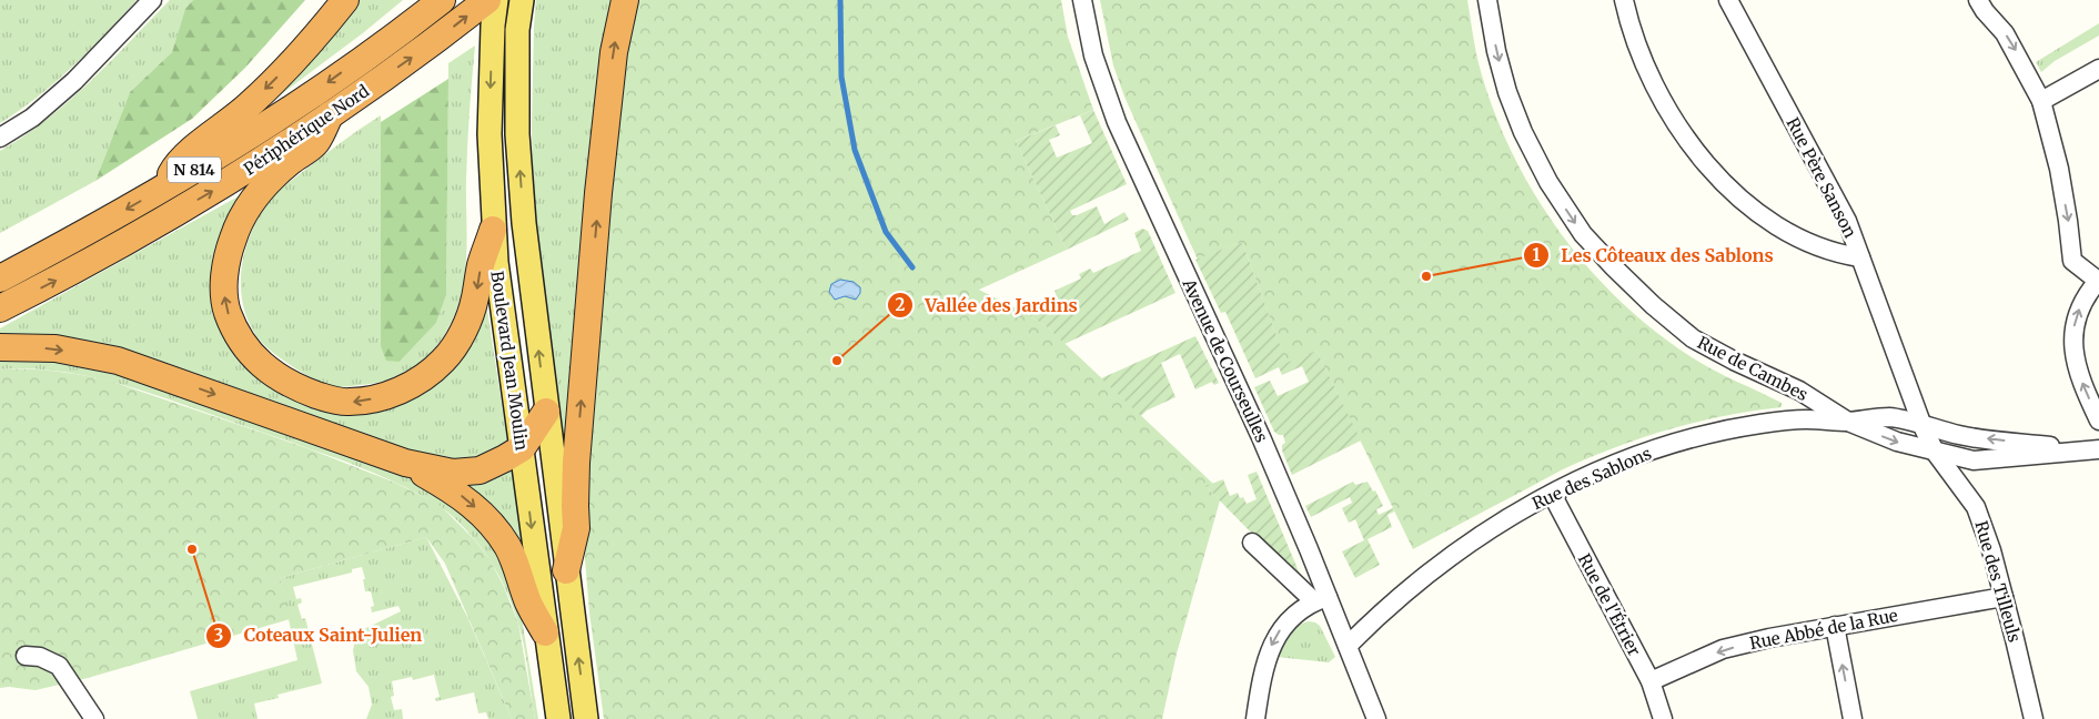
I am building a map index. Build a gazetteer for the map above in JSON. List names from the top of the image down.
{
  "streets": {
    "highway": ["Périphérique Nord", "N 814"],
    "main road": ["Boulevard Jean Moulin"],
    "street": [
      "Rue Père Sanson",
      "Avenue de Courseulles",
      "Rue de Cambes",
      "Rue des Sablons",
      "Rue des Tilleuls",
      "Rue de l'Étrier",
      "Rue Abbé de la Rue"
    ]
  },
  "crossings": [
    ["Rue Père Sanson", "Rue des Sablons"],
    ["Rue Père Sanson", "Rue des Tilleuls"],
    ["Avenue de Courseulles", "Rue des Sablons"],
    ["Rue de Cambes", "Rue des Sablons"],
    ["Rue des Sablons", "Rue des Tilleuls"],
    ["Rue des Sablons", "Rue de l'Étrier"],
    ["Rue des Tilleuls", "Rue Abbé de la Rue"],
    ["Rue de l'Étrier", "Rue Abbé de la Rue"]
  ],
  "one_way": ["Rue Abbé de la Rue"],
  "places": ["Les Côteaux des Sablons", "Vallée des Jardins", "Coteaux Saint-Julien"]
}
